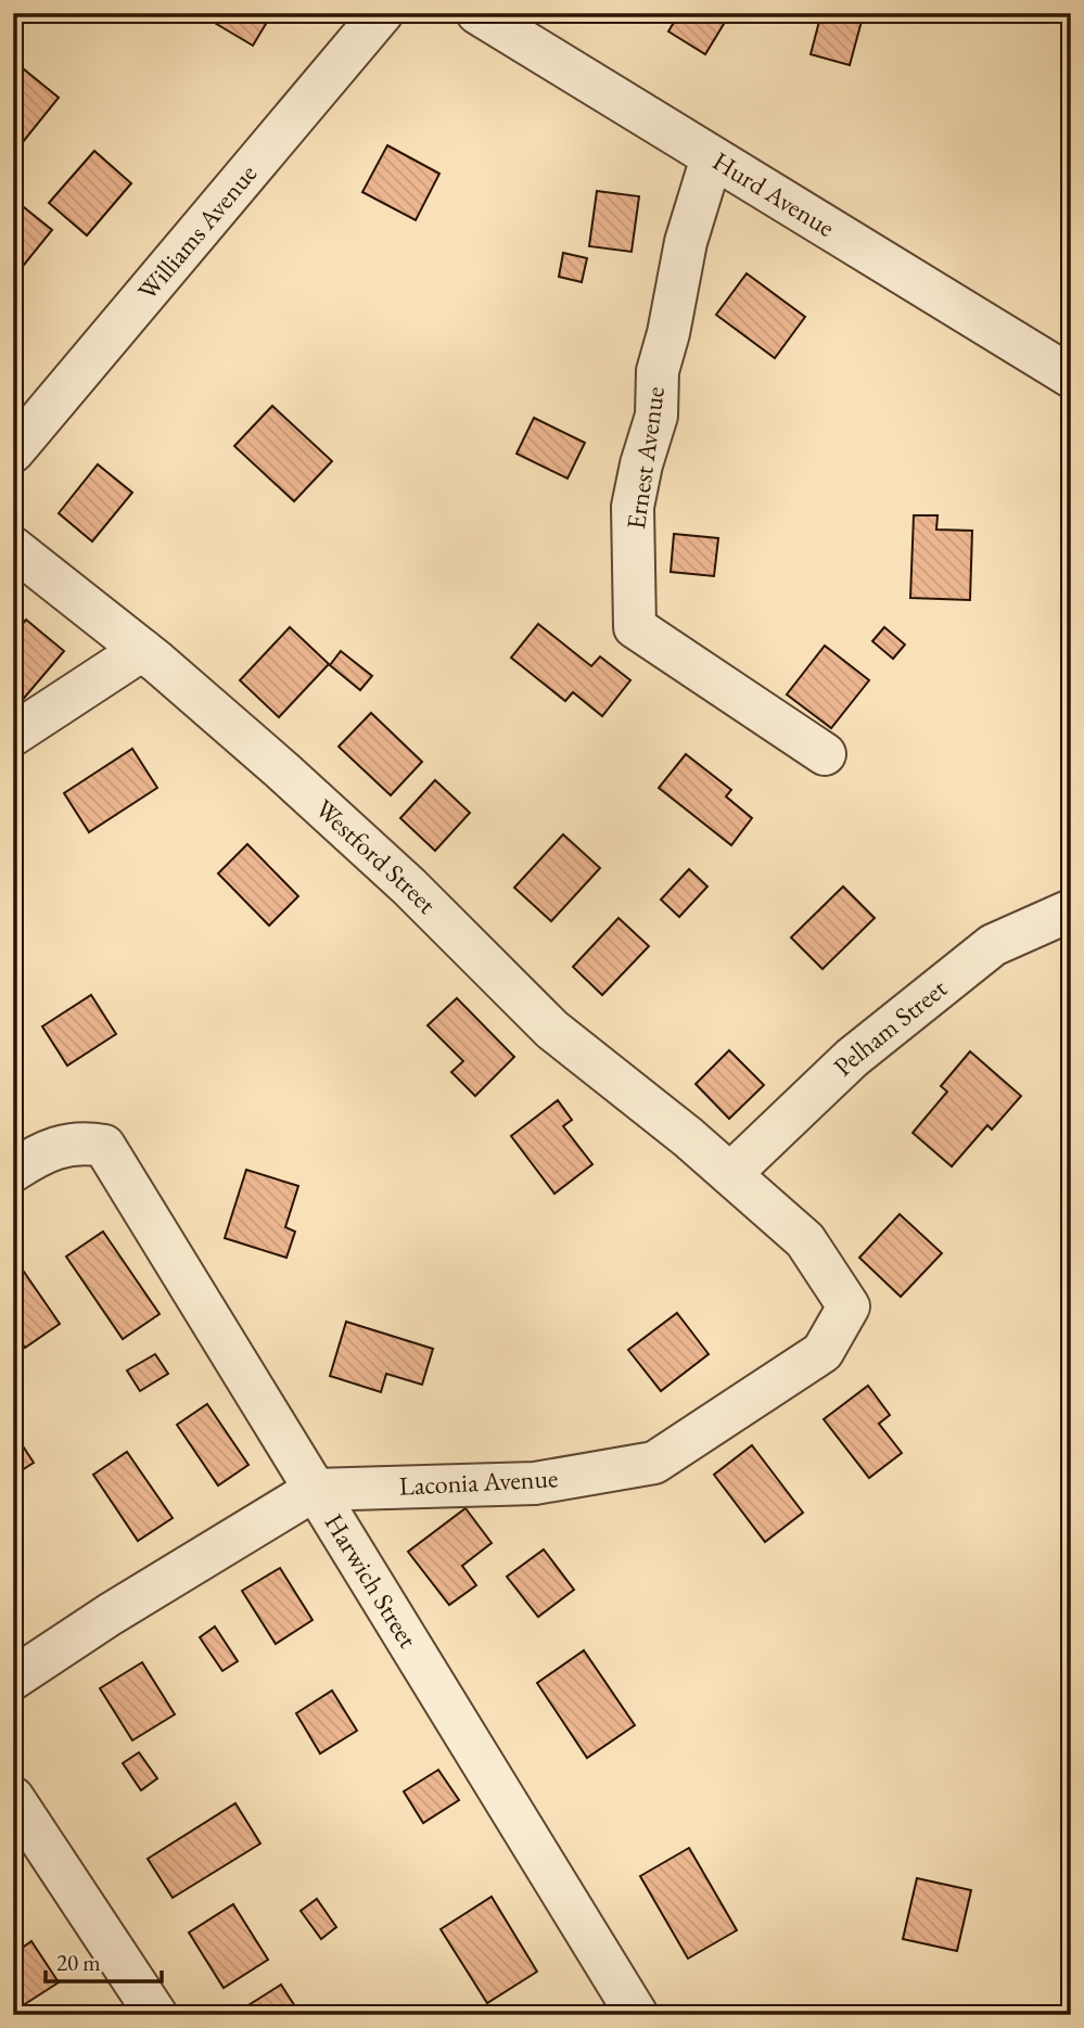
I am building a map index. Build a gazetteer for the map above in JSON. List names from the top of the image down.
{
  "streets": {
    "street": [
      "Hurd Avenue",
      "Williams Avenue",
      "Ernest Avenue",
      "Westford Street",
      "Pelham Street",
      "Laconia Avenue",
      "Harwich Street"
    ]
  },
  "crossings": [
    ["Hurd Avenue", "Ernest Avenue"],
    ["Westford Street", "Pelham Street"],
    ["Westford Street", "Laconia Avenue"],
    ["Pelham Street", "Laconia Avenue"],
    ["Laconia Avenue", "Harwich Street"]
  ],
  "scale_bar": "20 m"
}
